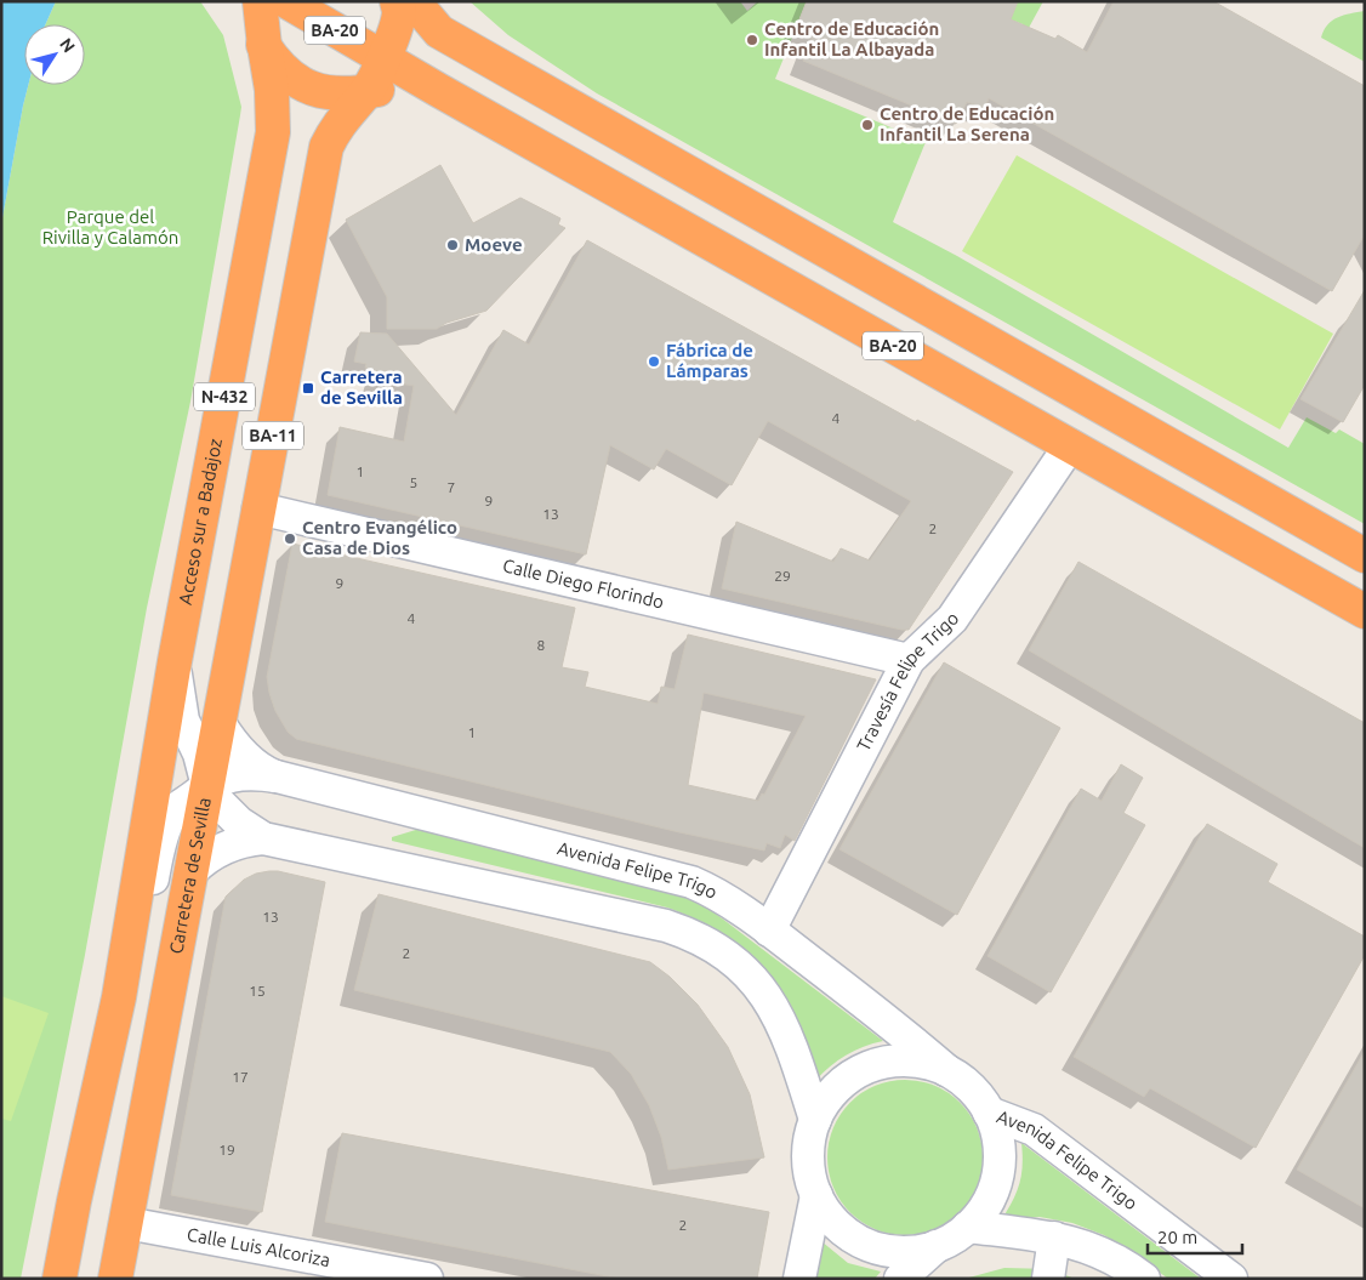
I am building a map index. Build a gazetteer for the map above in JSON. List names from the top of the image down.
{
  "streets": {
    "highway": [
      "BA-20",
      "N-432",
      "BA-11",
      "Acceso sur a Badajoz",
      "Carretera de Sevilla"
    ],
    "street": [
      "Calle Diego Florindo",
      "Travesía Felipe Trigo",
      "Avenida Felipe Trigo",
      "Calle Luis Alcoriza"
    ]
  },
  "crossings": [
    ["BA-20", "Travesía Felipe Trigo"],
    ["BA-20", "Carretera de Sevilla"],
    ["N-432", "Acceso sur a Badajoz"],
    ["N-432", "Avenida Felipe Trigo"],
    ["Calle Diego Florindo", "Travesía Felipe Trigo"],
    ["Calle Diego Florindo", "Carretera de Sevilla"],
    ["Travesía Felipe Trigo", "Avenida Felipe Trigo"],
    ["Avenida Felipe Trigo", "Carretera de Sevilla"],
    ["Carretera de Sevilla", "Calle Luis Alcoriza"]
  ],
  "parks": ["Parque del Rivilla y Calamón"],
  "places": {
    "other": [
      "Centro de Educación Infantil La Albayada",
      "Centro de Educación Infantil La Serena",
      "Moeve",
      "Fábrica de Lámparas",
      "Centro Evangélico Casa de Dios"
    ],
    "transit": ["Carretera de Sevilla"]
  },
  "house_numbers": [
    "4",
    "1",
    "5",
    "7",
    "9",
    "13",
    "2",
    "29",
    "9",
    "4",
    "8",
    "1",
    "13",
    "2",
    "15",
    "17",
    "19",
    "2"
  ],
  "scale_bar": "20 m",
  "north": "top right"
}
